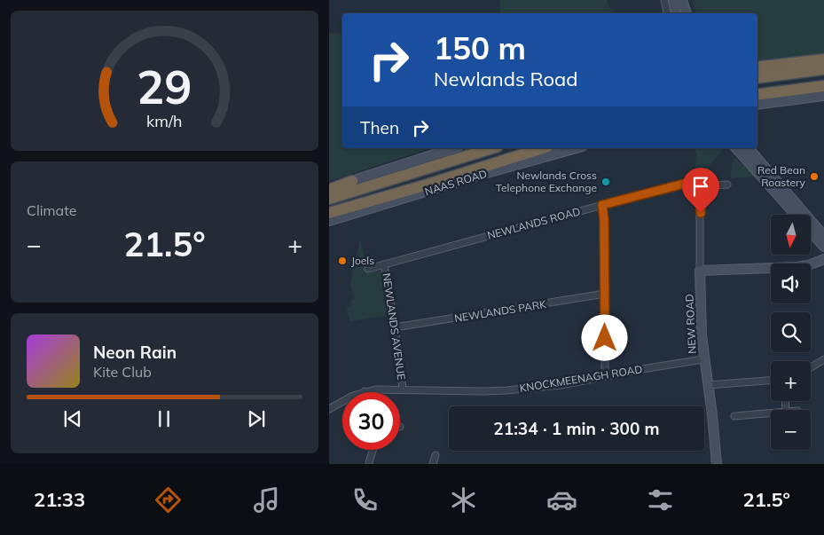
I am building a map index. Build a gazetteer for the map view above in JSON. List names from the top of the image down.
{
  "streets": {
    "highway": ["NAAS ROAD"],
    "main road": ["NEW ROAD"],
    "street": [
      "NEWLANDS ROAD",
      "NEWLANDS PARK",
      "NEWLANDS AVENUE",
      "KNOCKMEENAGH ROAD"
    ]
  },
  "crossings": [
    ["NEWLANDS ROAD", "NEW ROAD"],
    ["NEWLANDS ROAD", "NEWLANDS AVENUE"],
    ["NEWLANDS PARK", "NEWLANDS AVENUE"],
    ["NEW ROAD", "KNOCKMEENAGH ROAD"],
    ["NEWLANDS AVENUE", "KNOCKMEENAGH ROAD"]
  ],
  "places": ["Red Bean Roastery", "Newlands Cross Telephone Exchange", "Joels"],
  "north": "bottom",
  "page": {
    "turn": ["150 m", "Newlands Road"],
    "then": "Then",
    "tile": "Climate",
    "map_buttons": ["+", "−"],
    "heat": ["−", "21.5°", "+"],
    "song": ["Neon Rain", "Kite Club"],
    "limit": "30",
    "trip": "21:34 · 1 min · 300 m",
    "tabs": ["21:33", "21.5°"],
    "gauge": ["29", "km/h"]
  }
}
